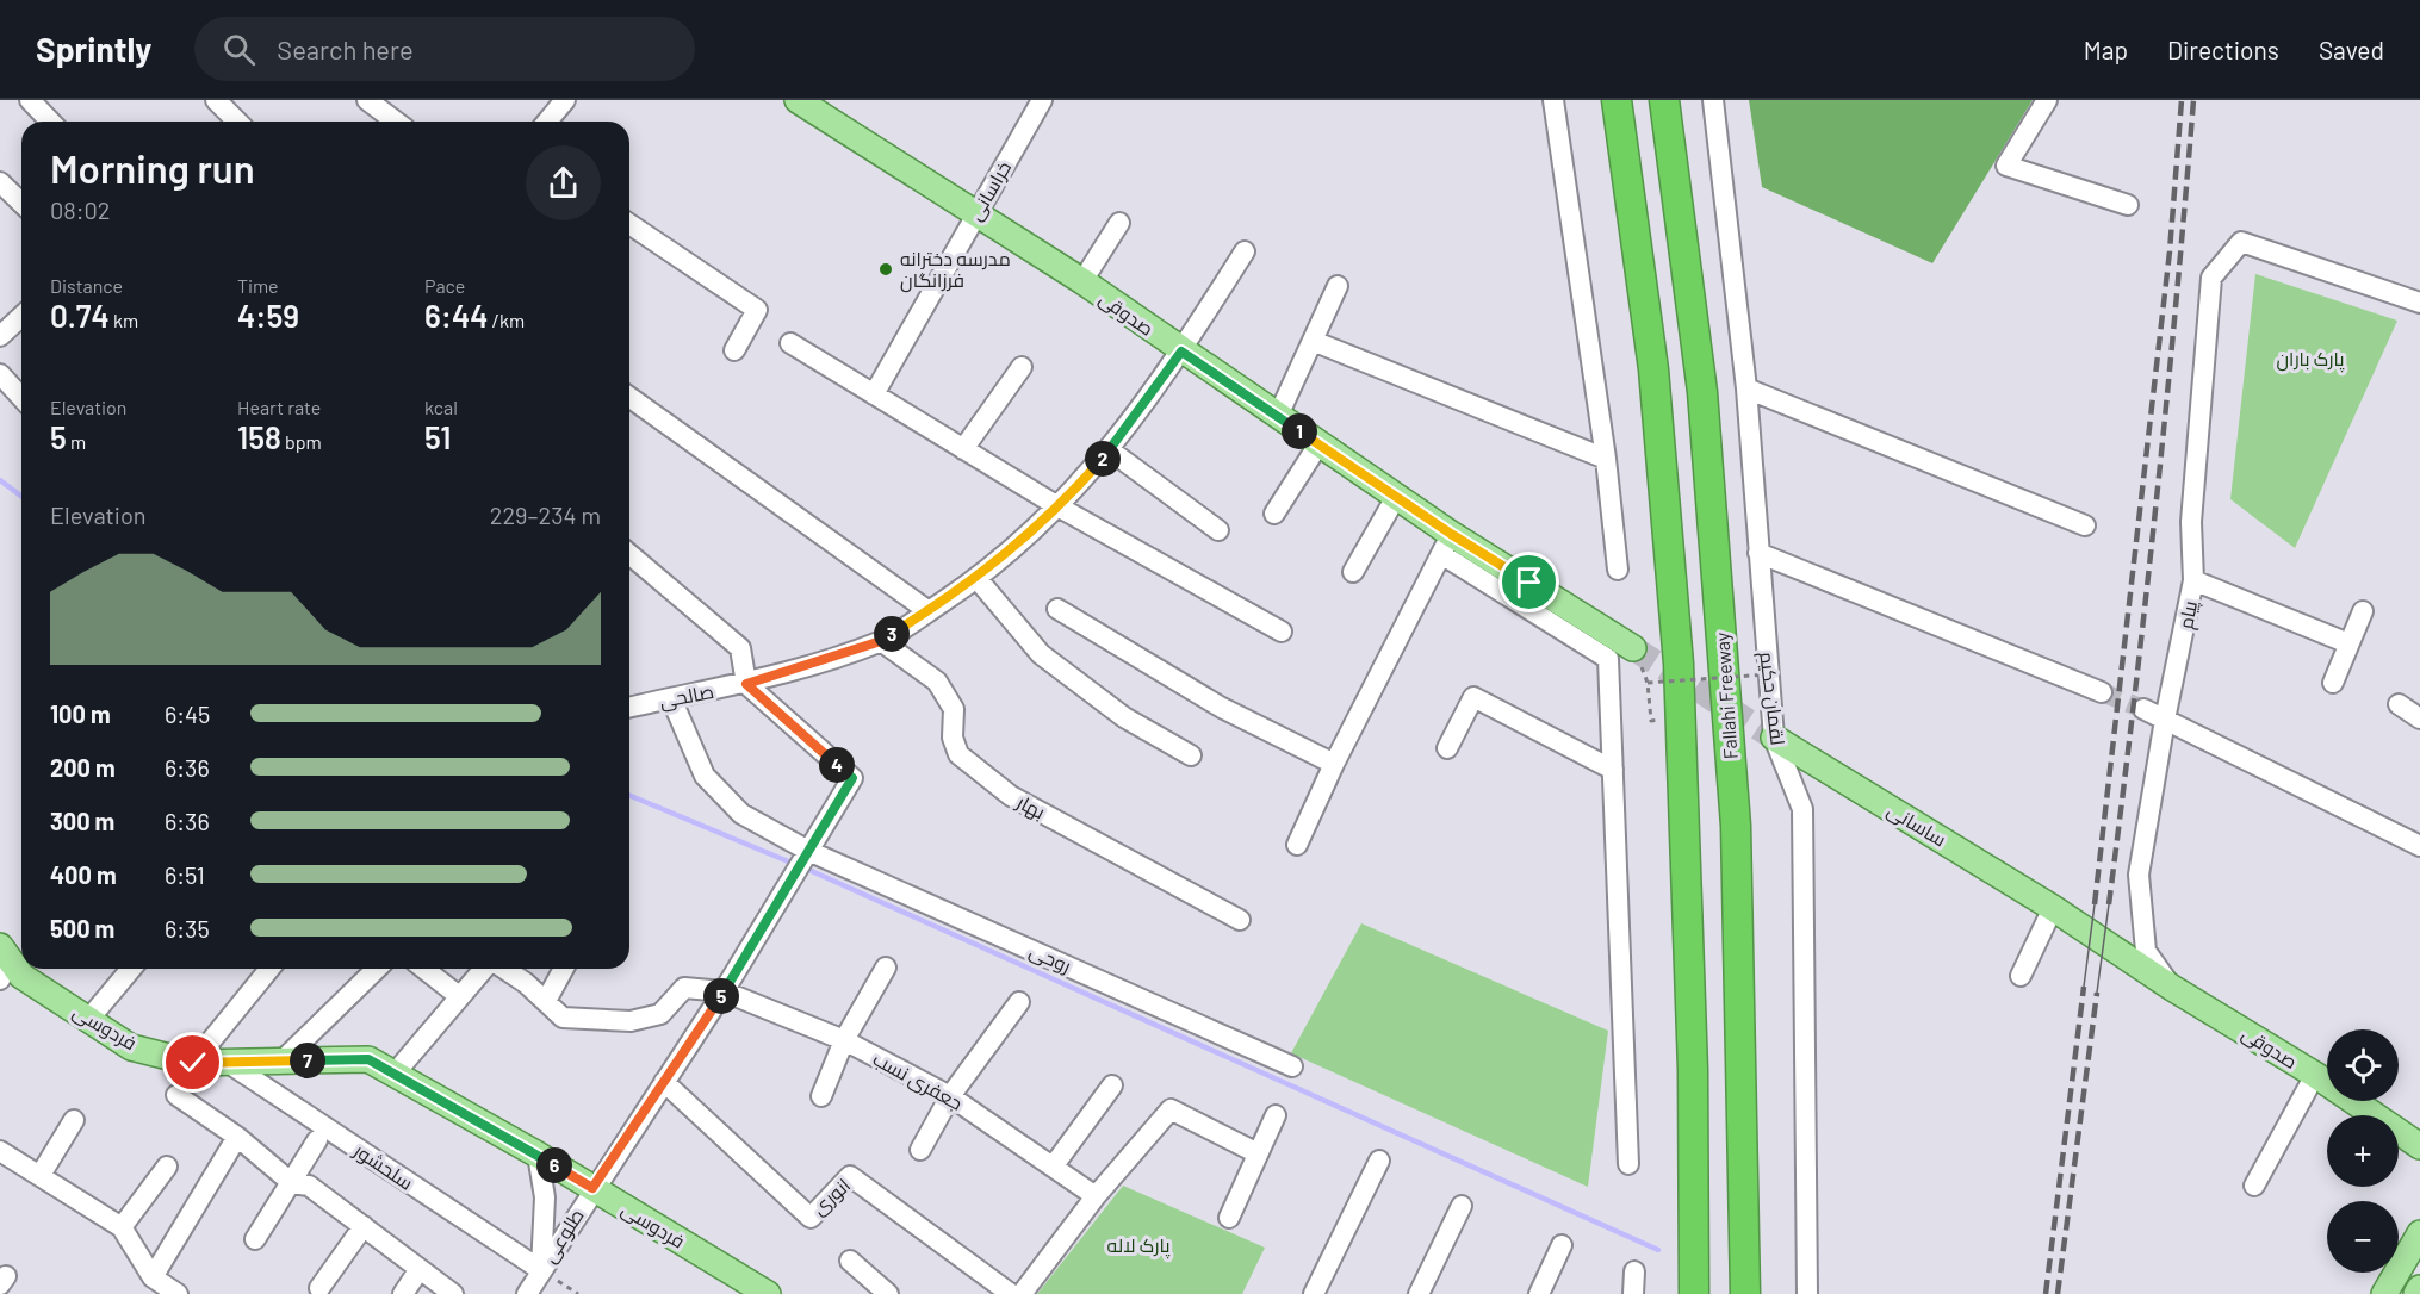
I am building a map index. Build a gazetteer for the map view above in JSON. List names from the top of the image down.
{
  "streets": {
    "highway": ["Fallahi Freeway"],
    "main road": ["صدوقی", "ساسانی", "فردوسی"],
    "street": [
      "خراسانی",
      "پیام",
      "صالحی",
      "لقمان حکیم",
      "بهار",
      "روحی",
      "جعفری نسب",
      "سلحشور",
      "انوری",
      "طلوعی"
    ]
  },
  "crossings": [
    ["خراسانی", "صدوقی"],
    ["صدوقی", "پیام"],
    ["صدوقی", "صالحی"],
    ["صدوقی", "ساسانی"],
    ["صالحی", "بهار"],
    ["صالحی", "روحی"],
    ["صالحی", "طلوعی"],
    ["لقمان حکیم", "ساسانی"],
    ["روحی", "طلوعی"],
    ["فردوسی", "سلحشور"],
    ["فردوسی", "طلوعی"],
    ["جعفری نسب", "طلوعی"],
    ["سلحشور", "طلوعی"],
    ["انوری", "طلوعی"]
  ],
  "parks": ["پارک باران", "پارک لاله"],
  "places": ["مدرسه دخترانه فرزانگان"],
  "page": {
    "header": "Sprintly",
    "search": "Search here",
    "nav": ["Map", "Directions", "Saved"],
    "heading": ["Morning run", "08:02"],
    "stats": [
      ["Distance", "0.74 km"],
      ["Time", "4:59"],
      ["Pace", "6:44 /km"],
      ["Elevation", "5 m"],
      ["Heart rate", "158 bpm"],
      ["kcal", "51"]
    ],
    "pins": [
      "1",
      "2",
      "3",
      "4",
      "5",
      "7",
      "6"
    ],
    "chart": ["Elevation", "229–234 m"],
    "list": [
      {
        "name": "100 m",
        "note": "6:45"
      },
      {
        "name": "200 m",
        "note": "6:36"
      },
      {
        "name": "300 m",
        "note": "6:36"
      },
      {
        "name": "400 m",
        "note": "6:51"
      },
      {
        "name": "500 m",
        "note": "6:35"
      }
    ],
    "map_buttons": ["+", "−"]
  }
}
